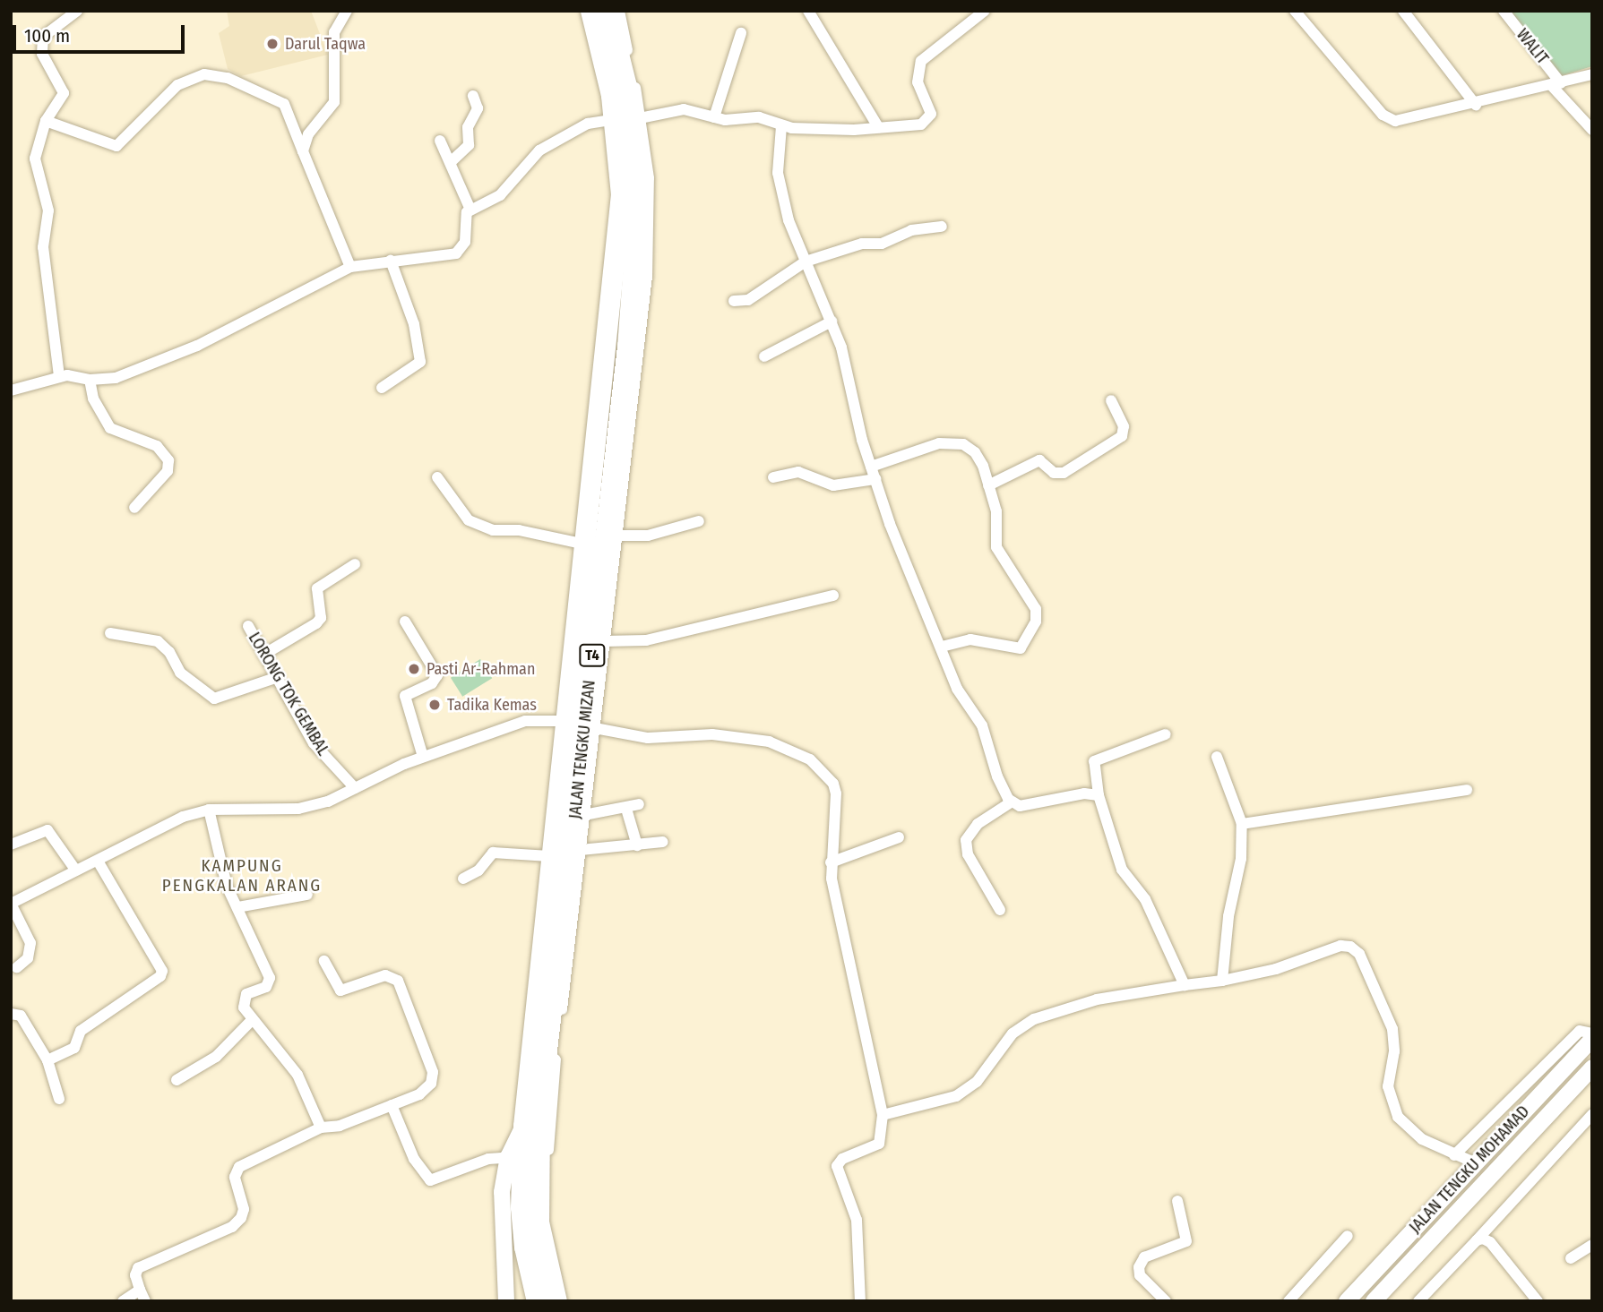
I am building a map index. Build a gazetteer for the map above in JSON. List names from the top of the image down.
{
  "streets": {
    "highway": ["T4", "JALAN TENGKU MIZAN"],
    "main road": ["JALAN TENGKU MOHAMAD"],
    "street": ["WALIT", "LORONG TOK GEMBAL"]
  },
  "districts": ["KAMPUNG PENGKALAN ARANG"],
  "places": ["Darul Taqwa", "Pasti Ar-Rahman", "Tadika Kemas"],
  "scale_bar": "100 m"
}
